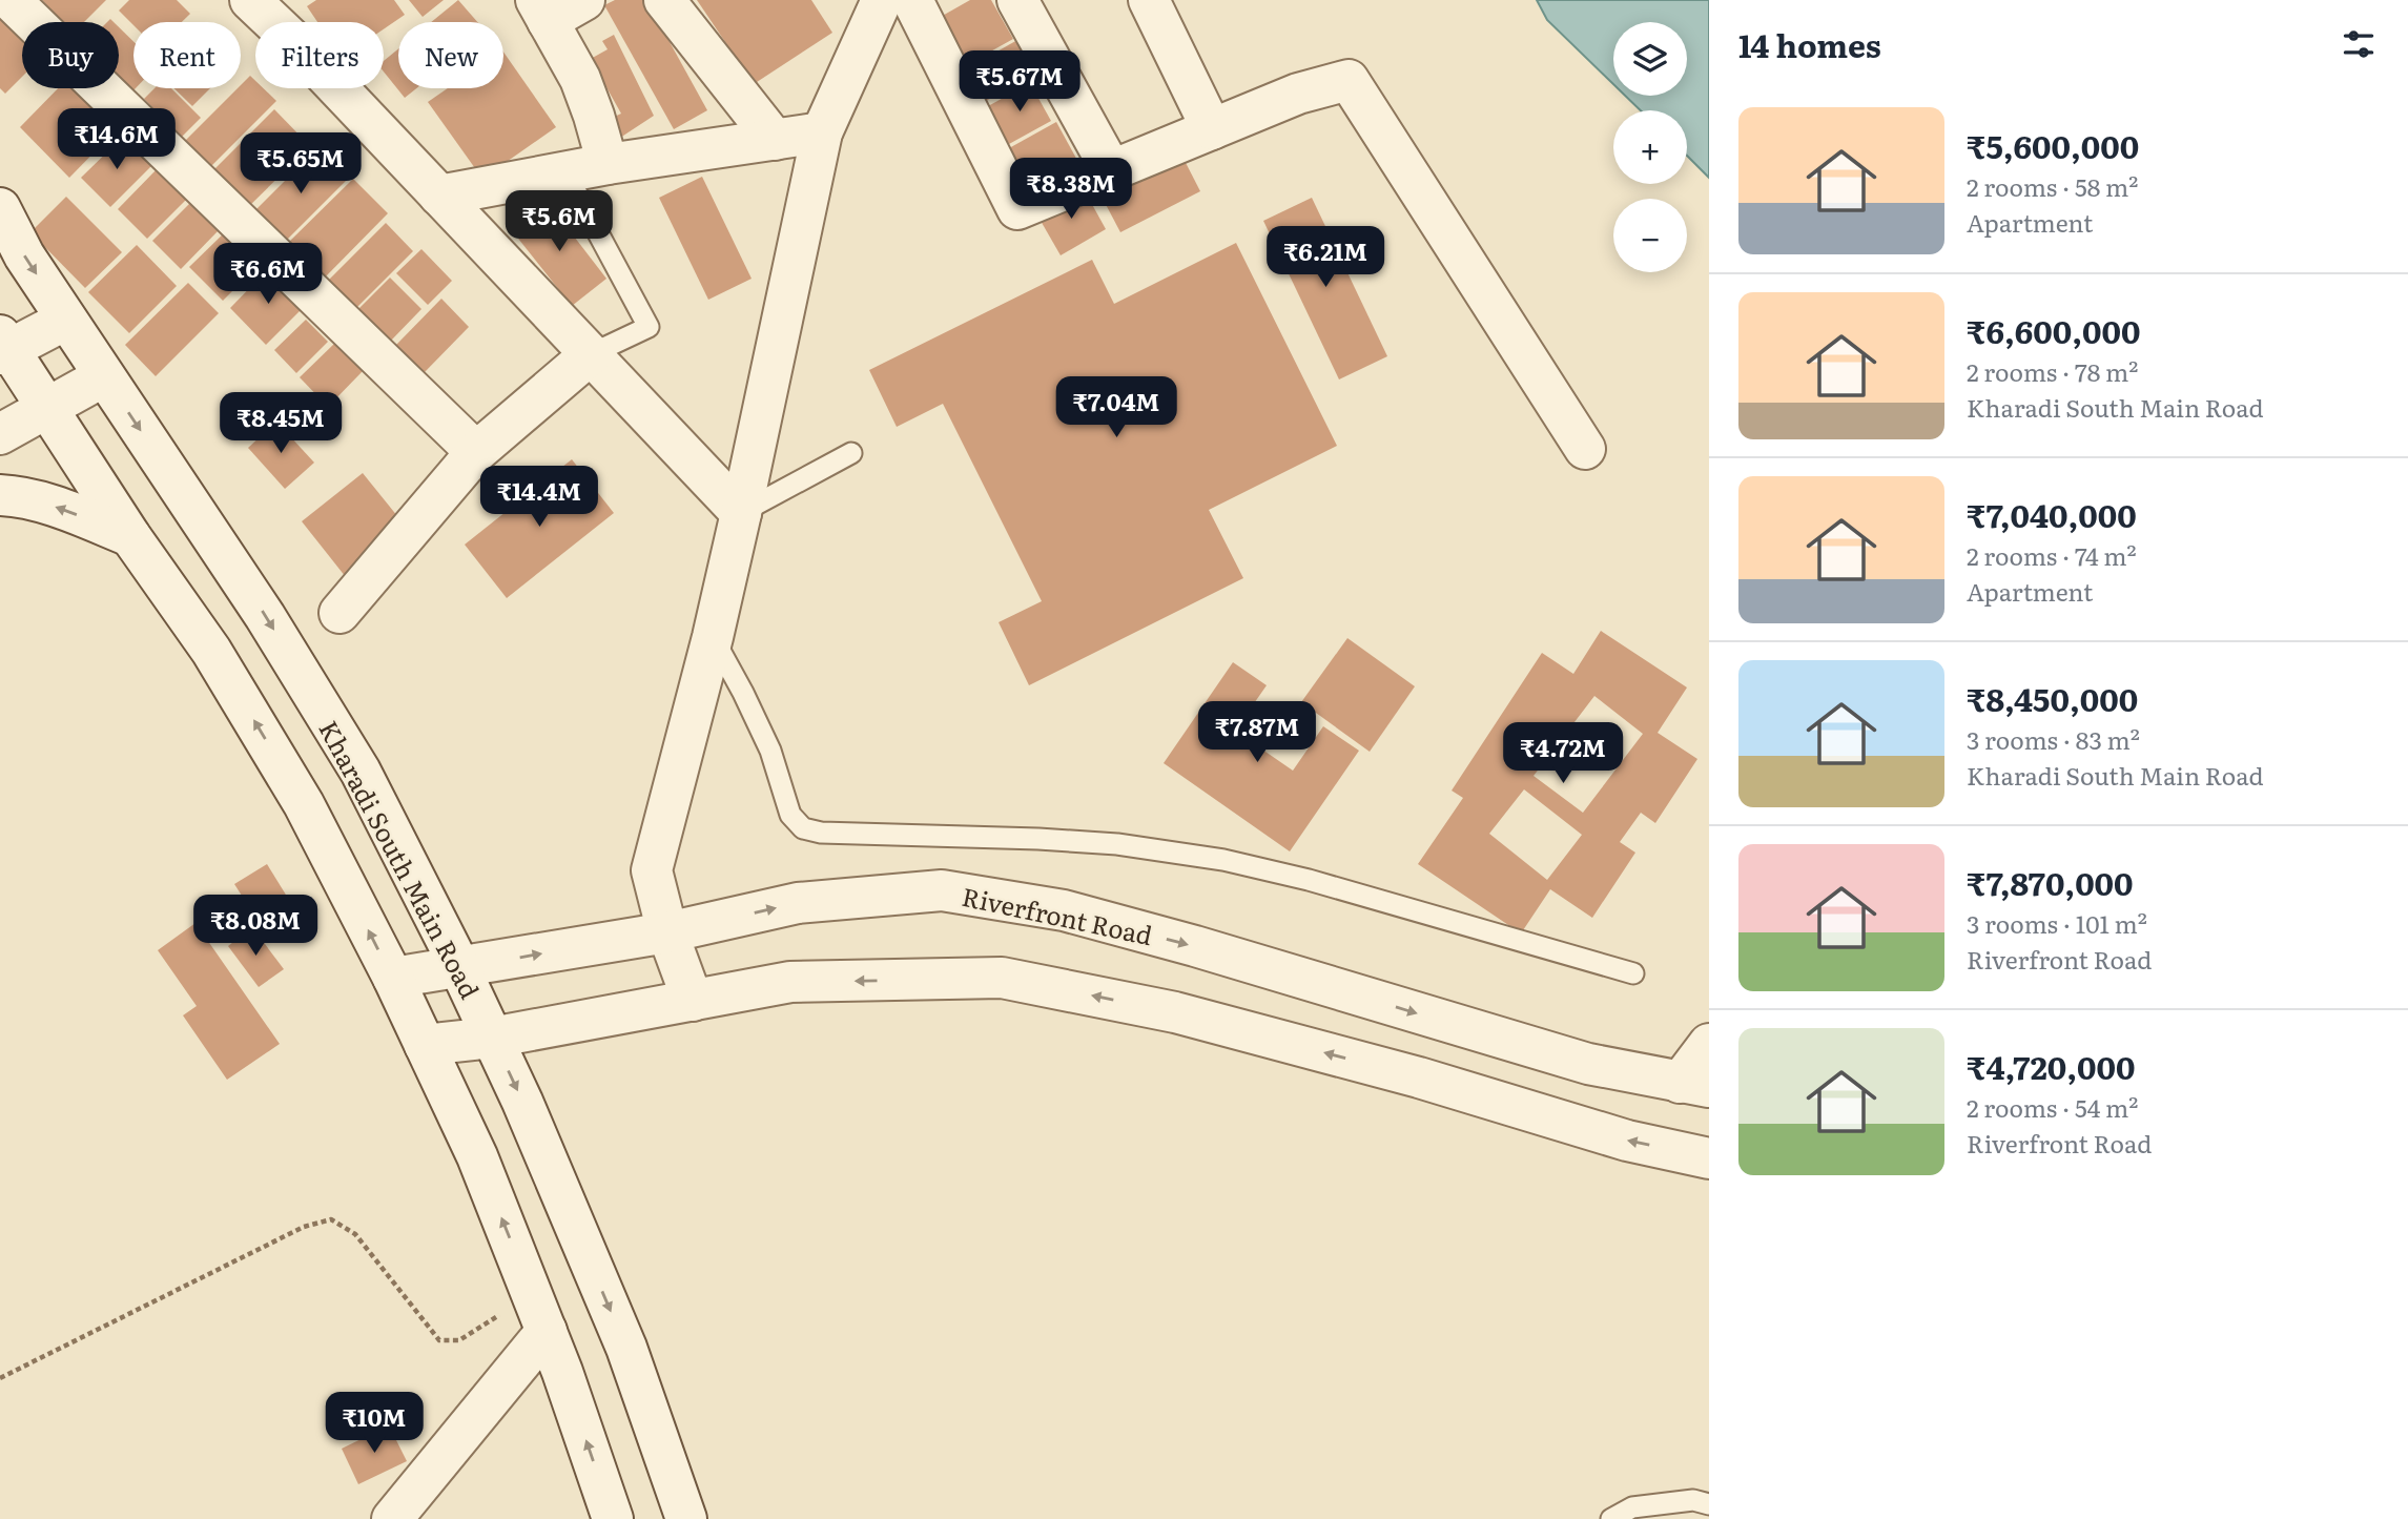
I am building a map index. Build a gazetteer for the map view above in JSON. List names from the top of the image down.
{
  "streets": {
    "street": ["Kharadi South Main Road", "Riverfront Road"]
  },
  "crossings": [
    ["Kharadi South Main Road", "Riverfront Road"]
  ],
  "page": {
    "heading": "14 homes",
    "map_buttons": ["+", "−"],
    "chip": [
      "Buy",
      "Rent",
      "Filters",
      "New"
    ],
    "price": [
      "₹5.67M",
      "₹14.6M",
      "₹5.65M",
      "₹8.38M",
      "₹5.6M",
      "₹6.21M",
      "₹6.6M",
      "₹7.04M",
      "₹8.45M",
      "₹14.4M",
      "₹7.87M",
      "₹4.72M",
      "₹8.08M",
      "₹10M"
    ],
    "list": [
      {
        "name": "₹5,600,000",
        "note": "2 rooms · 58 m² · Apartment"
      },
      {
        "name": "₹6,600,000",
        "note": "2 rooms · 78 m² · Kharadi South Main Road"
      },
      {
        "name": "₹7,040,000",
        "note": "2 rooms · 74 m² · Apartment"
      },
      {
        "name": "₹8,450,000",
        "note": "3 rooms · 83 m² · Kharadi South Main Road"
      },
      {
        "name": "₹7,870,000",
        "note": "3 rooms · 101 m² · Riverfront Road"
      },
      {
        "name": "₹4,720,000",
        "note": "2 rooms · 54 m² · Riverfront Road"
      }
    ]
  }
}
